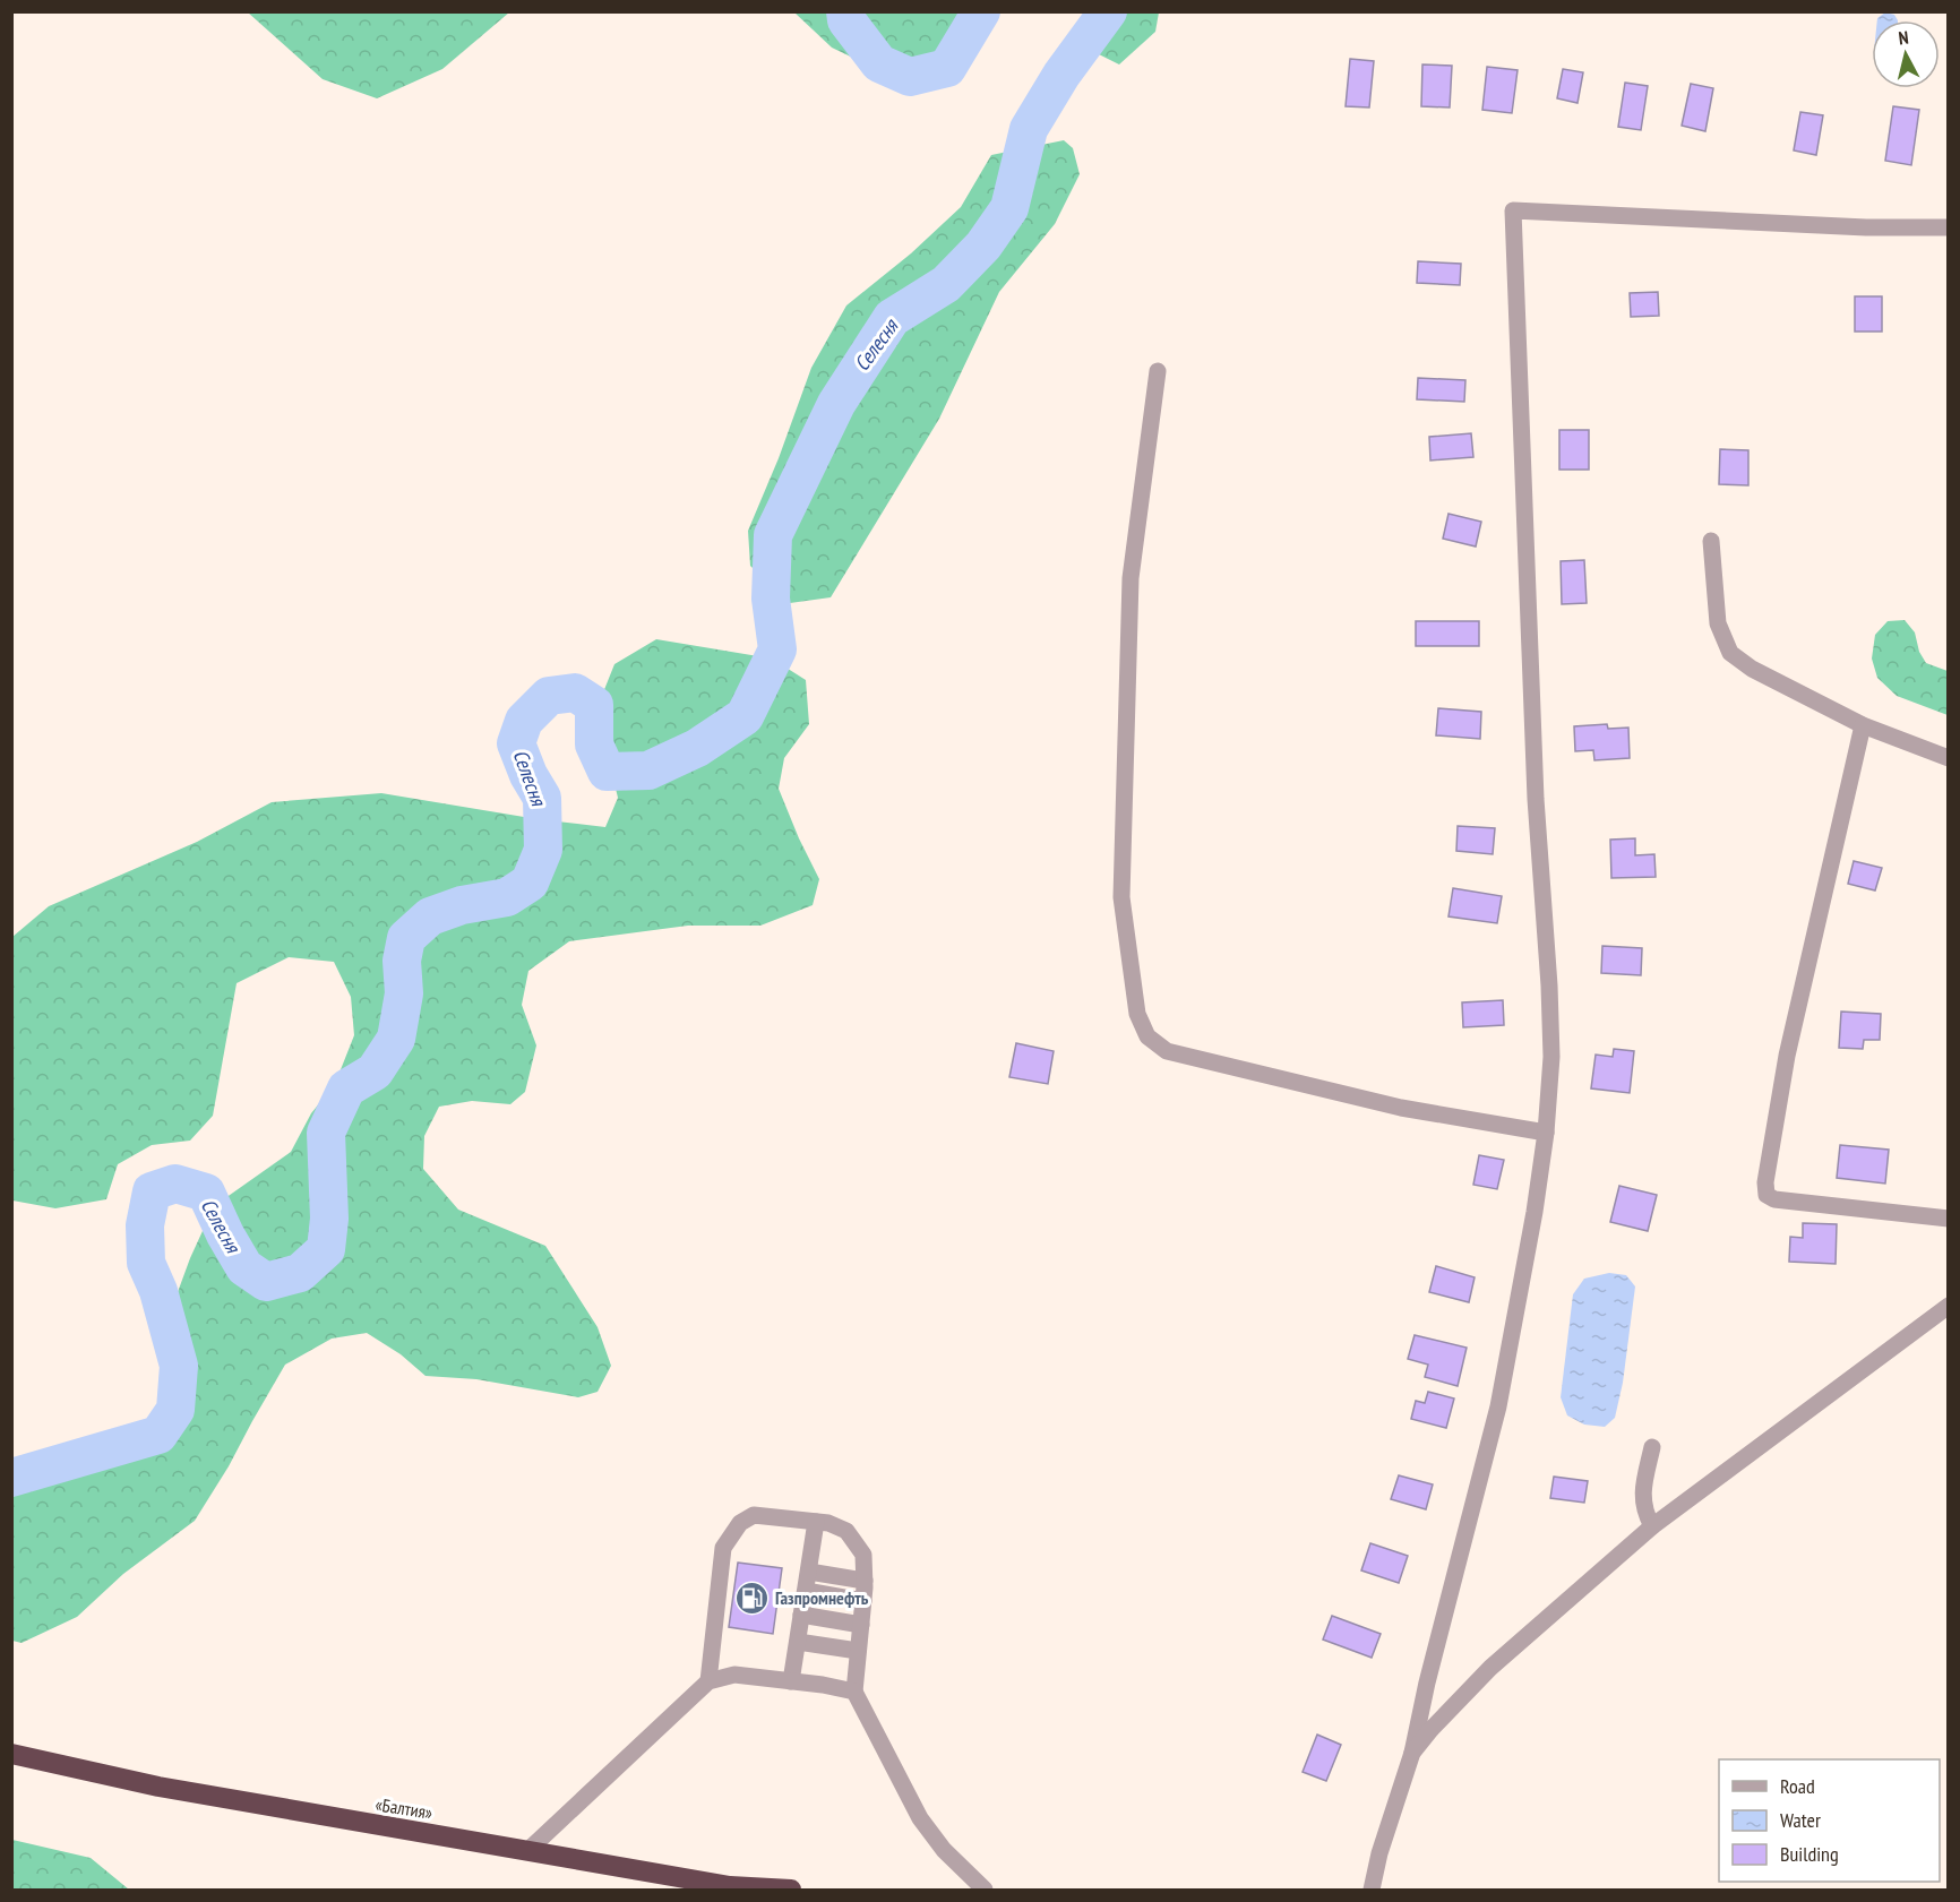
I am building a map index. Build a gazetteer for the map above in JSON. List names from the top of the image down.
{
  "streets": {
    "highway": ["«Балтия»"]
  },
  "water": ["Селесня"],
  "places": {
    "fuel station": ["Газпромнефть"]
  },
  "legend": ["Road", "Water", "Building"],
  "north": "top"
}
